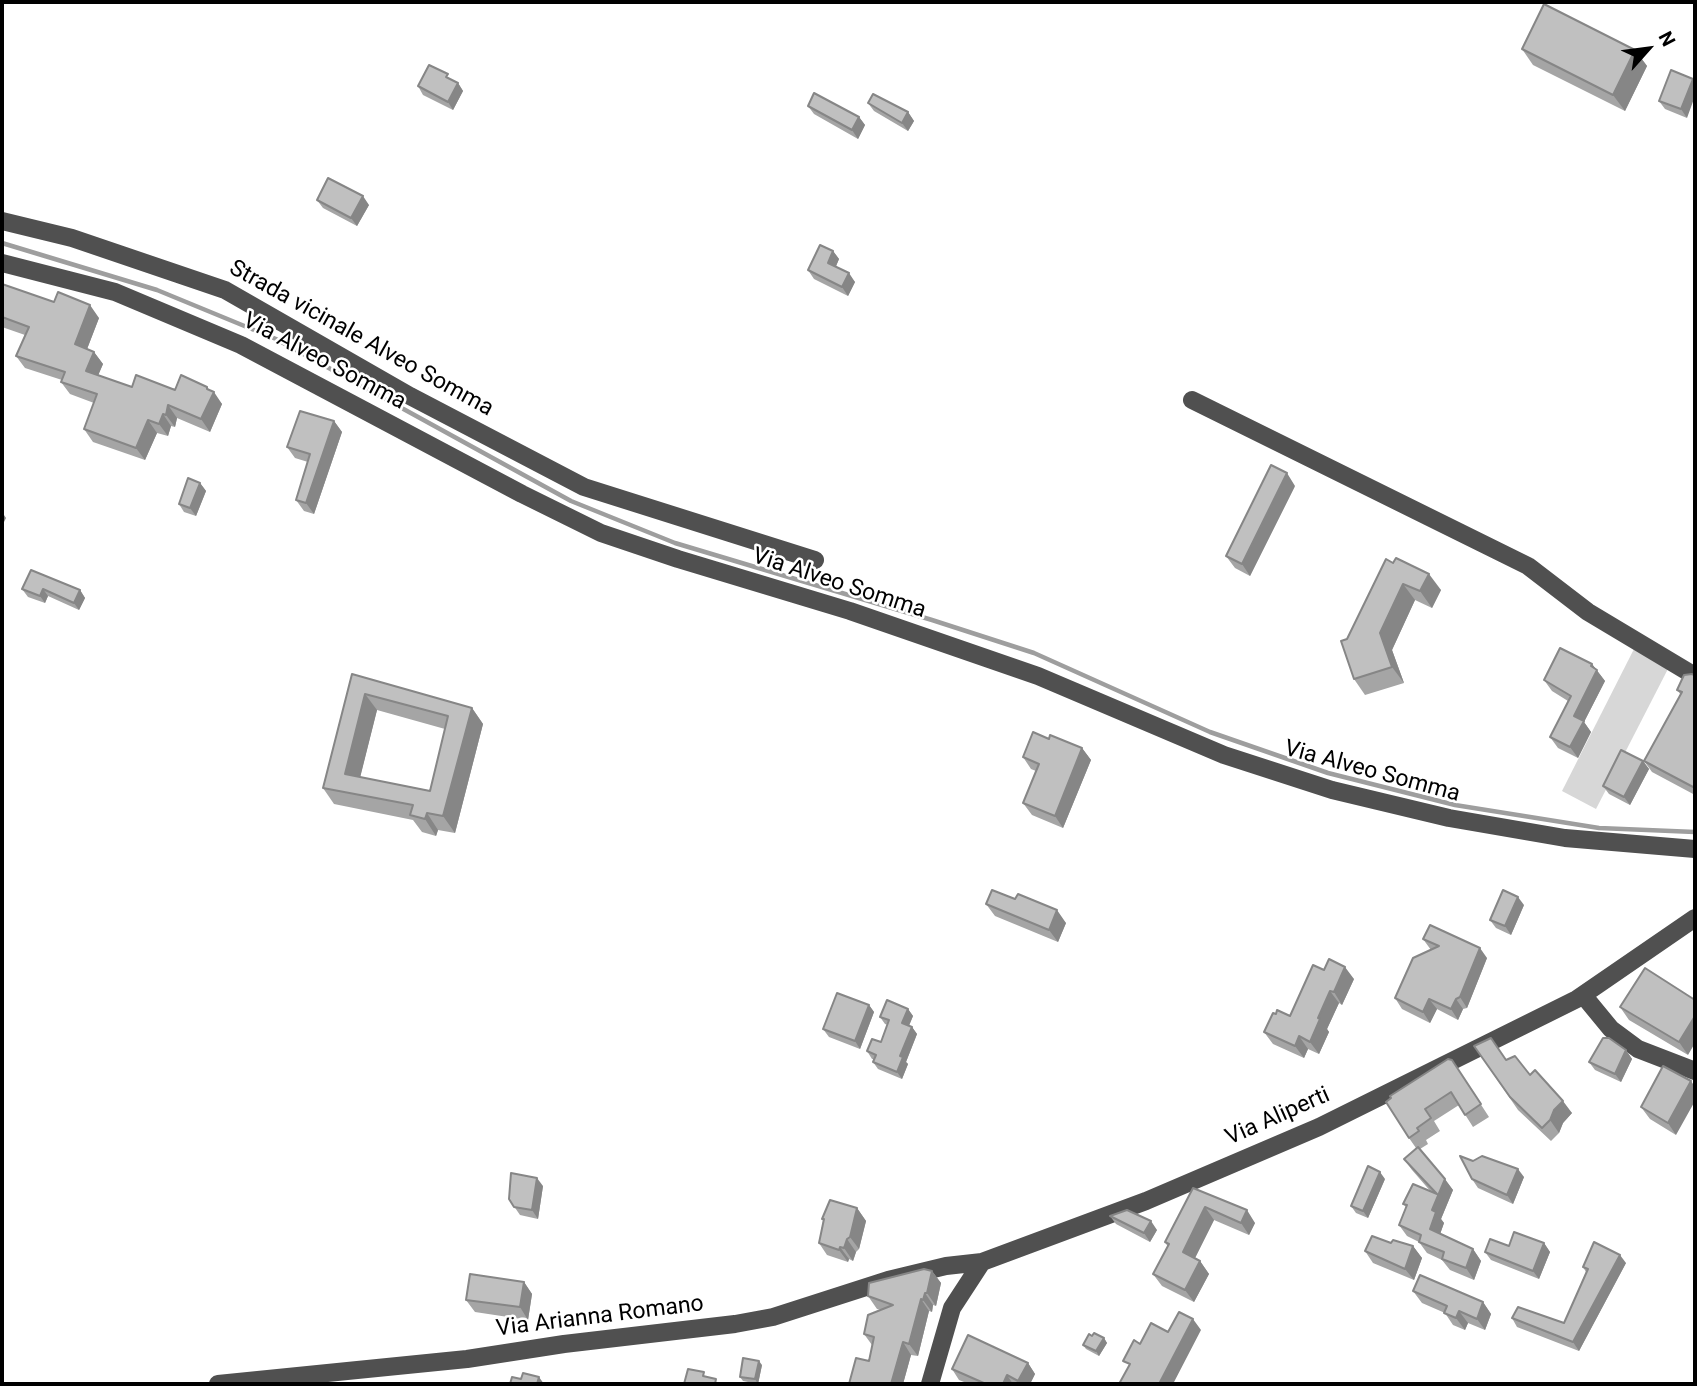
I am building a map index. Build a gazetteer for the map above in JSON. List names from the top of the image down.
{
  "streets": {
    "street": [
      "Strada vicinale Alveo Somma",
      "Via Alveo Somma",
      "Via Aliperti",
      "Via Arianna Romano"
    ]
  },
  "crossings": [
    ["Via Aliperti", "Via Arianna Romano"]
  ],
  "north": "top right"
}
